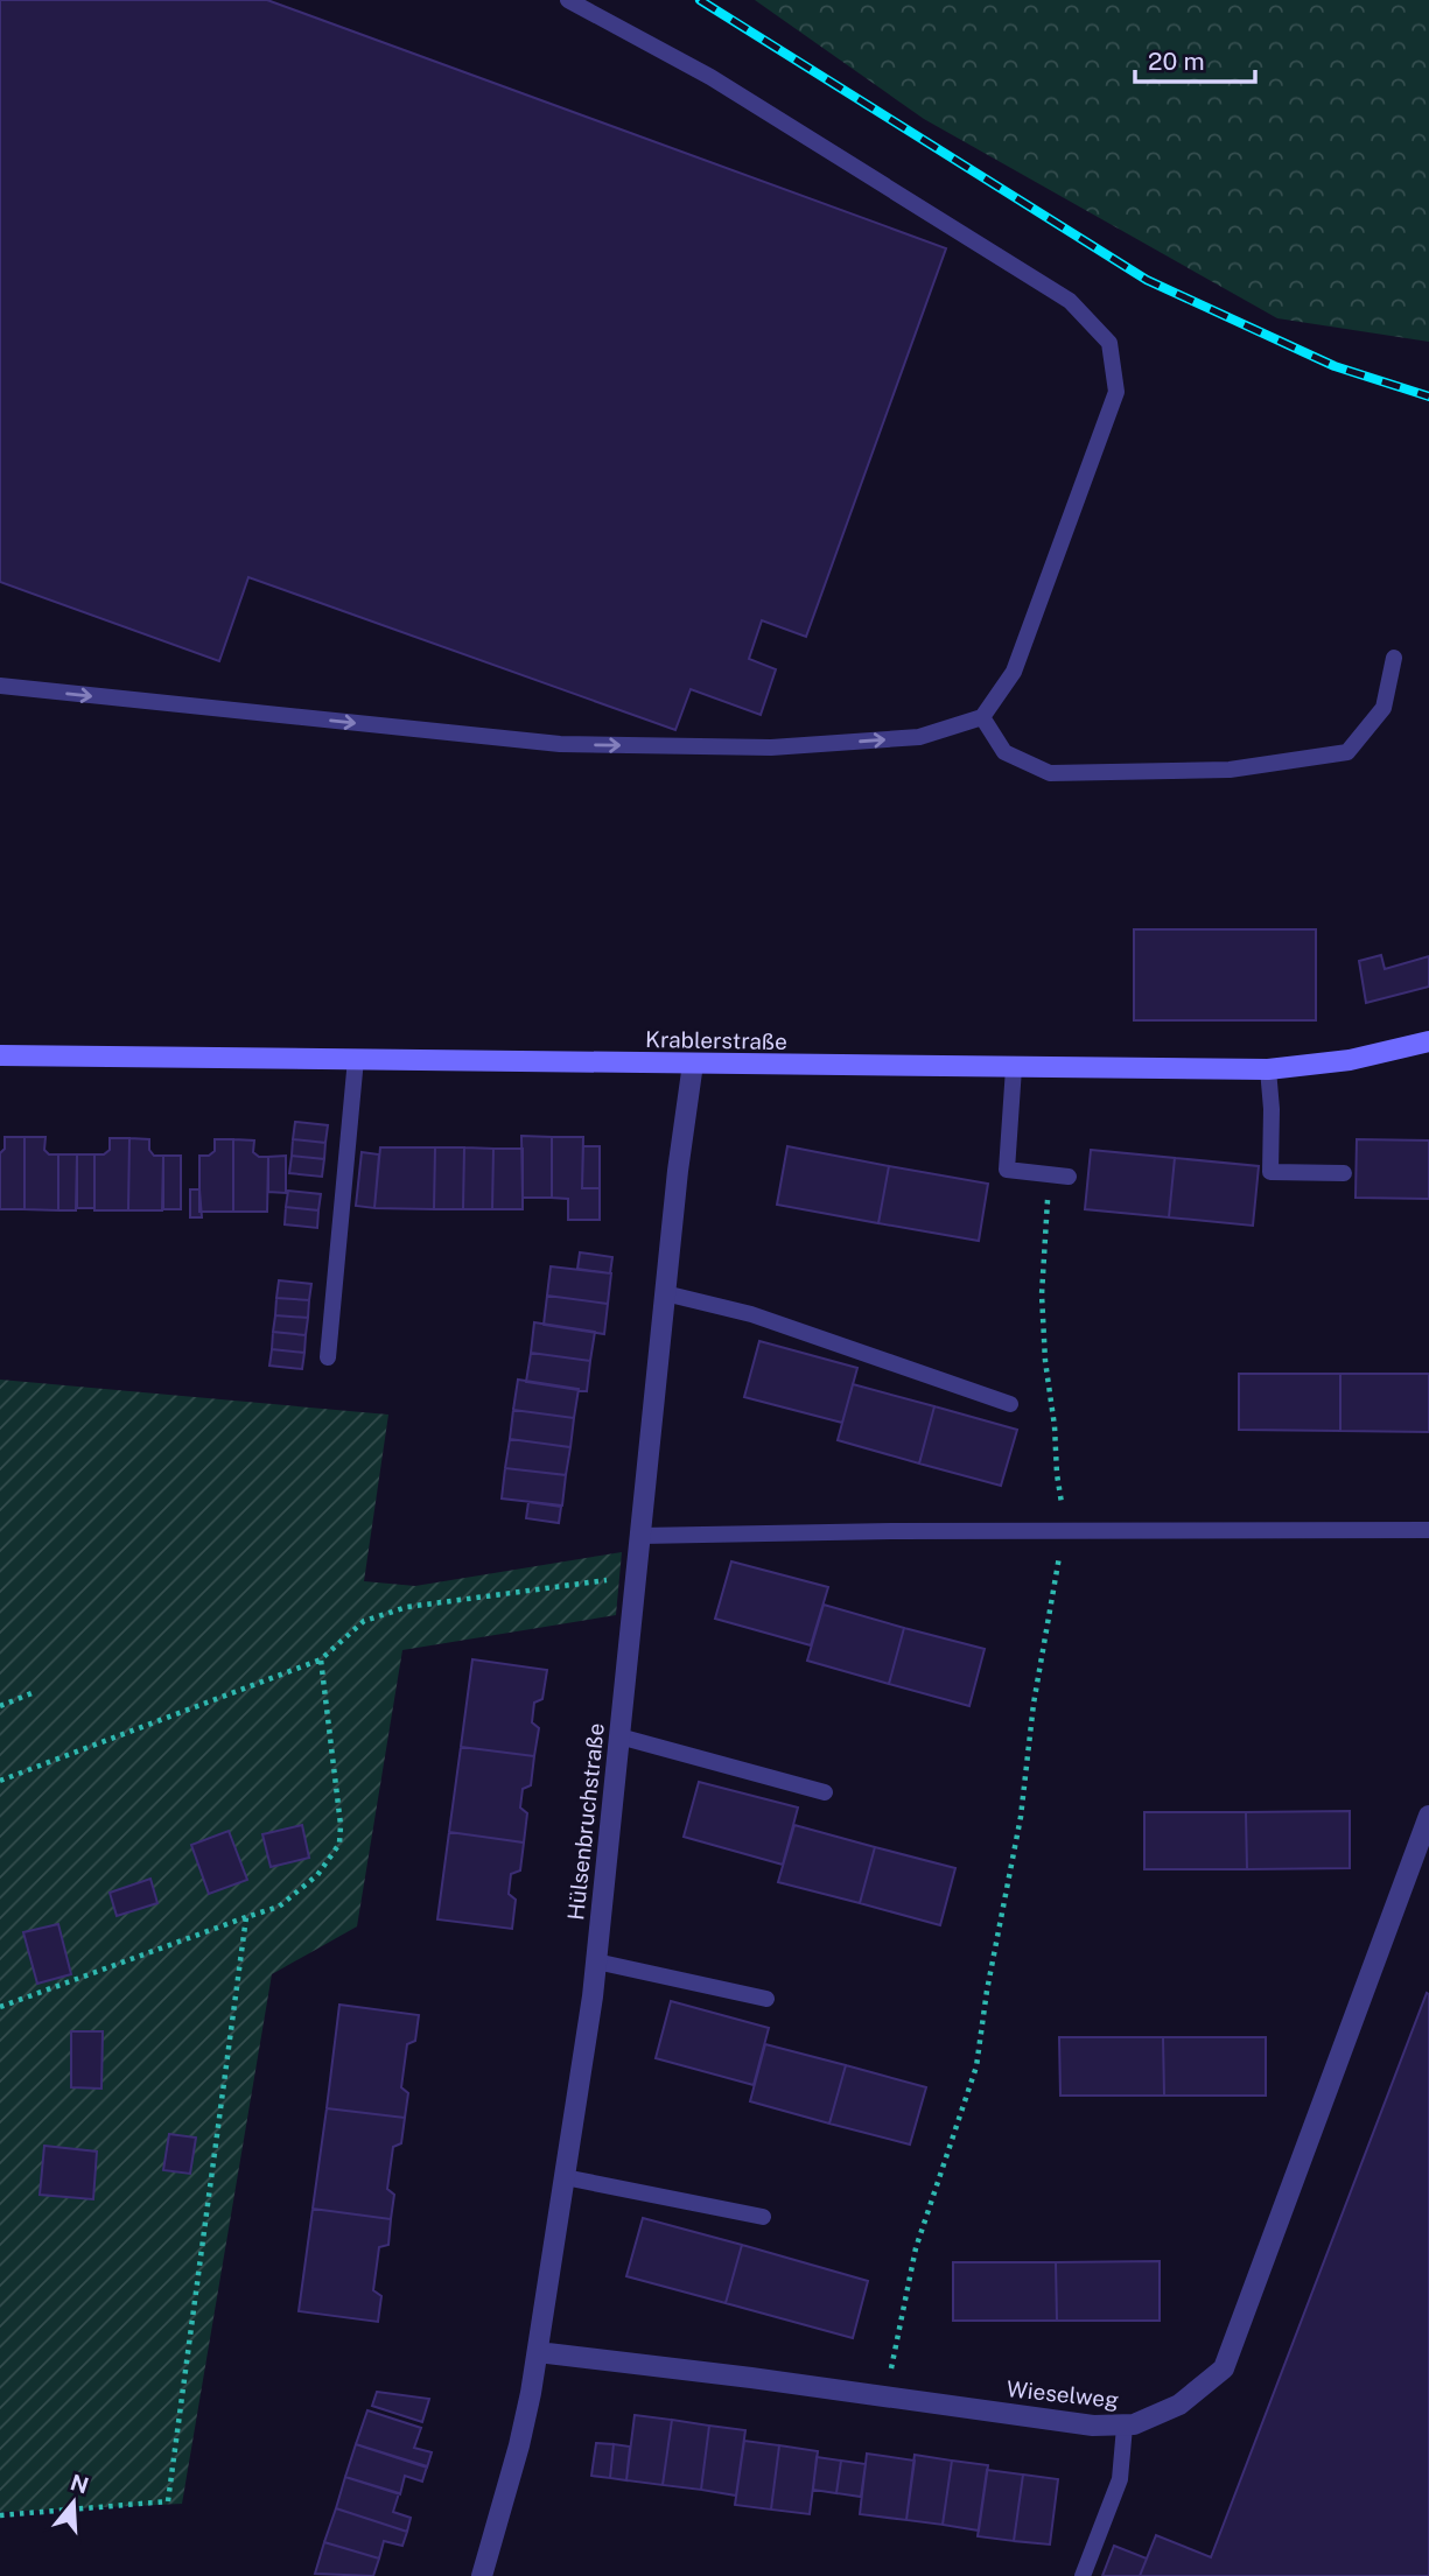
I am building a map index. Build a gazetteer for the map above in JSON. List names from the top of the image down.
{
  "streets": {
    "street": ["Krablerstraße", "Hülsenbruchstraße", "Wieselweg"]
  },
  "crossings": [
    ["Krablerstraße", "Hülsenbruchstraße"],
    ["Hülsenbruchstraße", "Wieselweg"]
  ],
  "scale_bar": "20 m",
  "north": "top"
}
